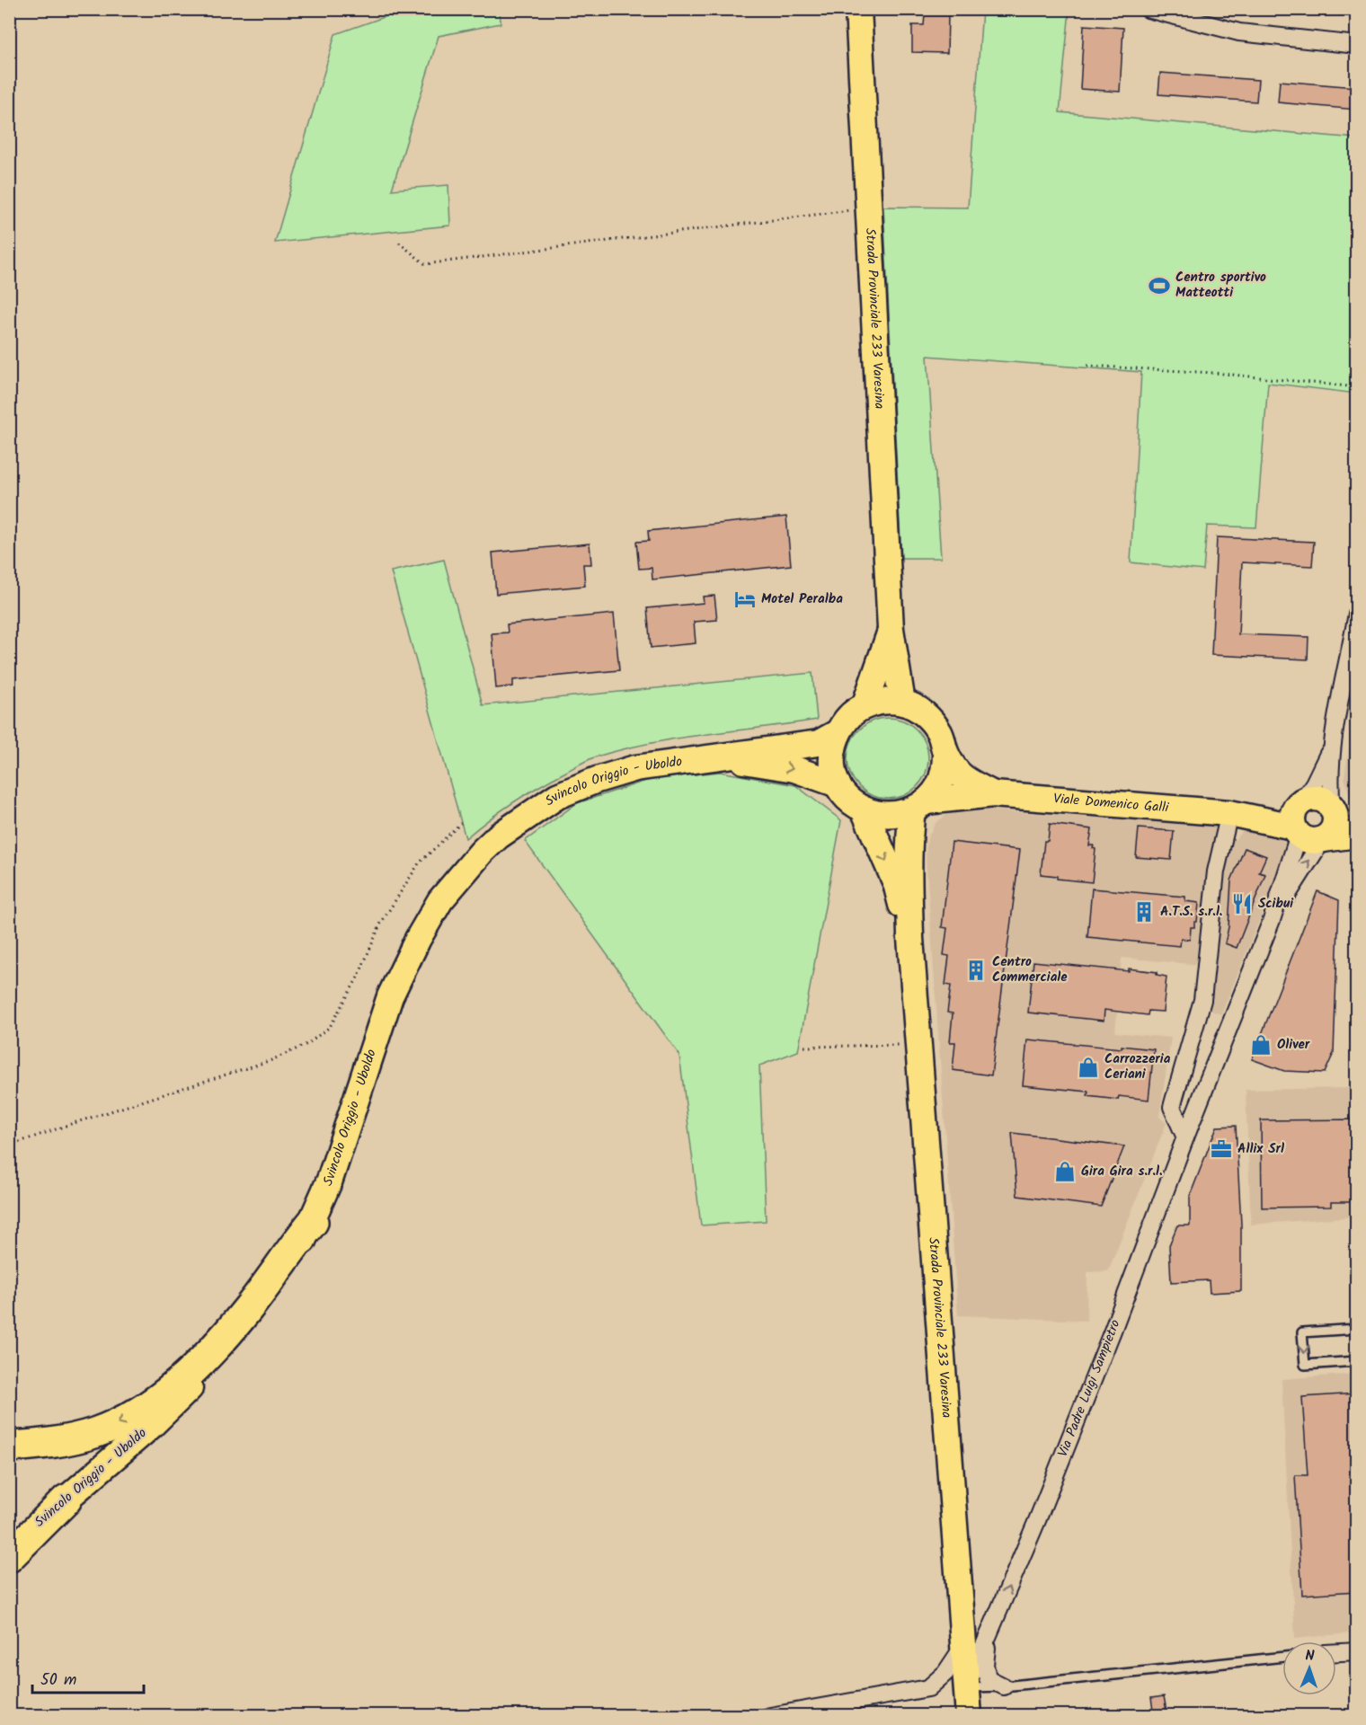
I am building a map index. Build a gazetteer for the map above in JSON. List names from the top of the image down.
{
  "streets": {
    "main road": ["Strada Provinciale 233 Varesina", "Svincolo Origgio - Uboldo", "Viale Domenico Galli"],
    "street": ["Via Padre Luigi Sampietro"]
  },
  "crossings": [
    ["Strada Provinciale 233 Varesina", "Svincolo Origgio - Uboldo"],
    ["Strada Provinciale 233 Varesina", "Viale Domenico Galli"],
    ["Strada Provinciale 233 Varesina", "Via Padre Luigi Sampietro"],
    ["Svincolo Origgio - Uboldo", "Viale Domenico Galli"],
    ["Viale Domenico Galli", "Via Padre Luigi Sampietro"]
  ],
  "one_way": ["Via Padre Luigi Sampietro"],
  "places": {
    "sports": ["Centro sportivo Matteotti"],
    "hotel": ["Motel Peralba"],
    "restaurant": ["Scibui"],
    "building": ["A.T.S. s.r.l.", "Centro Commerciale"],
    "shop": ["Oliver", "Carrozzeria Ceriani", "Gira Gira s.r.l."],
    "office": ["Allix Srl"]
  },
  "scale_bar": "50 m",
  "north": "top"
}
